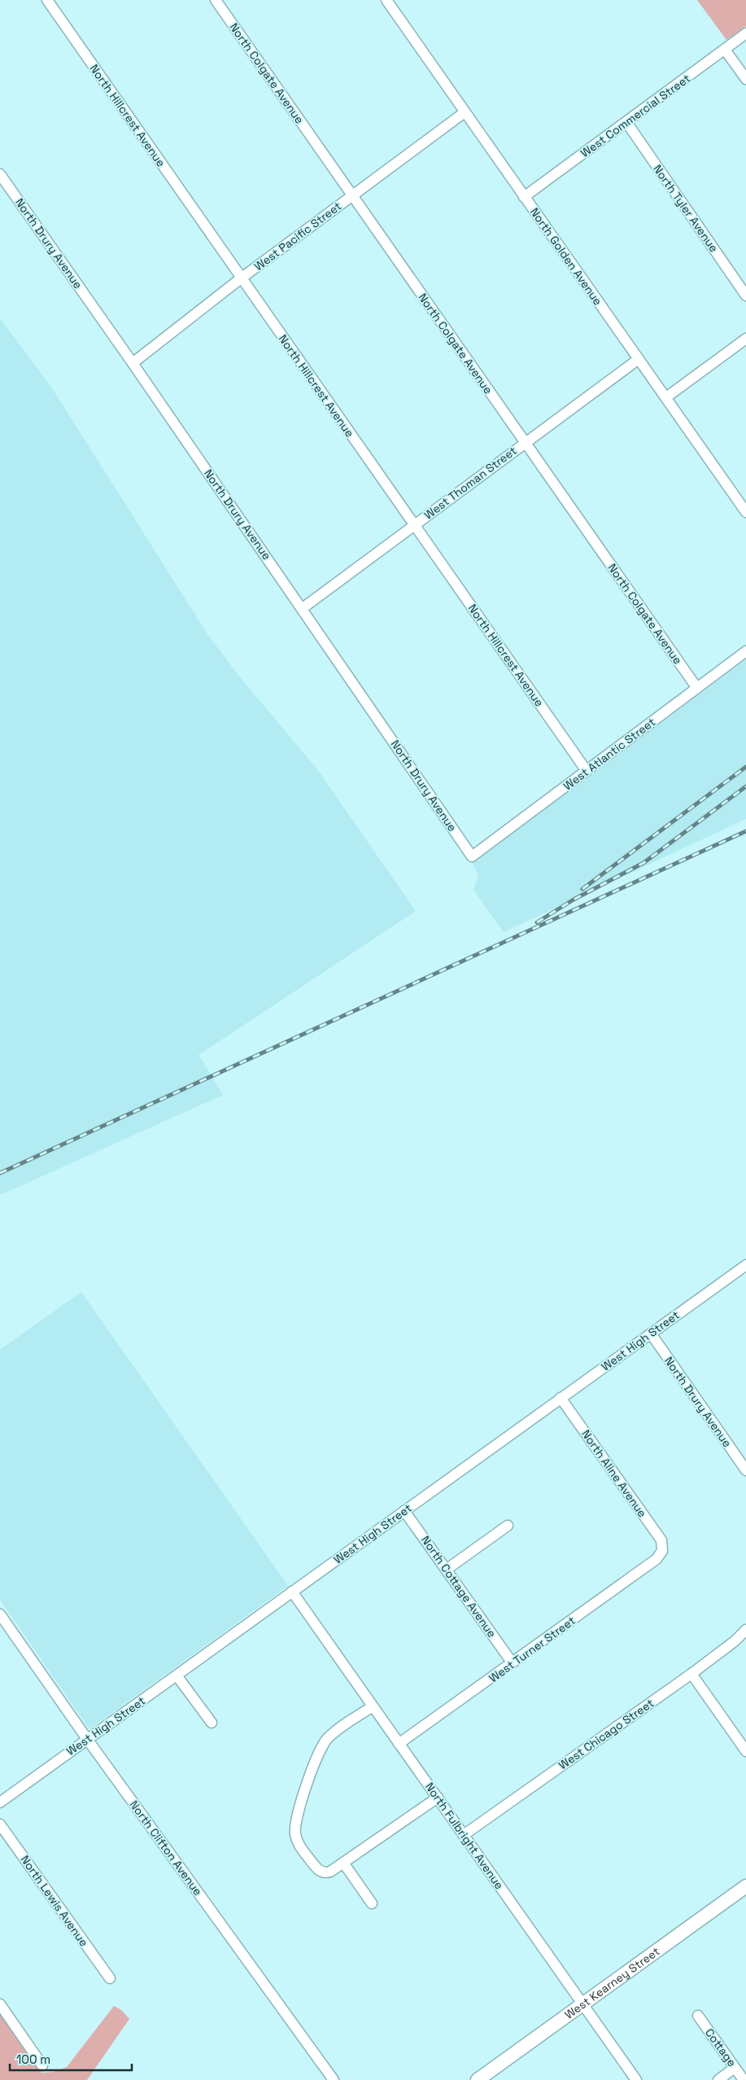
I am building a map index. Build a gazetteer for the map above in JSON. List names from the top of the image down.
{
  "streets": {
    "main road": ["West Kearney Street"],
    "street": [
      "North Colgate Avenue",
      "North Hillcrest Avenue",
      "West Commercial Street",
      "North Tyler Avenue",
      "West Pacific Street",
      "North Drury Avenue",
      "North Golden Avenue",
      "West Thoman Street",
      "West Atlantic Street",
      "West High Street",
      "North Aline Avenue",
      "North Cottage Avenue",
      "West Turner Street",
      "West Chicago Street",
      "North Fulbright Avenue",
      "North Clifton Avenue",
      "North Lewis Avenue",
      "Cottage"
    ]
  },
  "crossings": [
    ["North Colgate Avenue", "West Pacific Street"],
    ["North Colgate Avenue", "West Thoman Street"],
    ["North Colgate Avenue", "West Atlantic Street"],
    ["North Hillcrest Avenue", "West Pacific Street"],
    ["North Hillcrest Avenue", "West Thoman Street"],
    ["North Hillcrest Avenue", "West Atlantic Street"],
    ["West Commercial Street", "North Tyler Avenue"],
    ["West Commercial Street", "North Golden Avenue"],
    ["West Pacific Street", "North Drury Avenue"],
    ["West Pacific Street", "North Golden Avenue"],
    ["North Drury Avenue", "West Thoman Street"],
    ["North Drury Avenue", "West Atlantic Street"],
    ["North Drury Avenue", "West High Street"],
    ["North Golden Avenue", "West Thoman Street"],
    ["West High Street", "North Aline Avenue"],
    ["West High Street", "North Cottage Avenue"],
    ["West High Street", "North Fulbright Avenue"],
    ["West High Street", "North Clifton Avenue"],
    ["North Aline Avenue", "West Turner Street"],
    ["North Cottage Avenue", "West Turner Street"],
    ["West Turner Street", "North Fulbright Avenue"],
    ["West Chicago Street", "North Fulbright Avenue"],
    ["North Fulbright Avenue", "West Kearney Street"]
  ],
  "scale_bar": "100 m"
}
